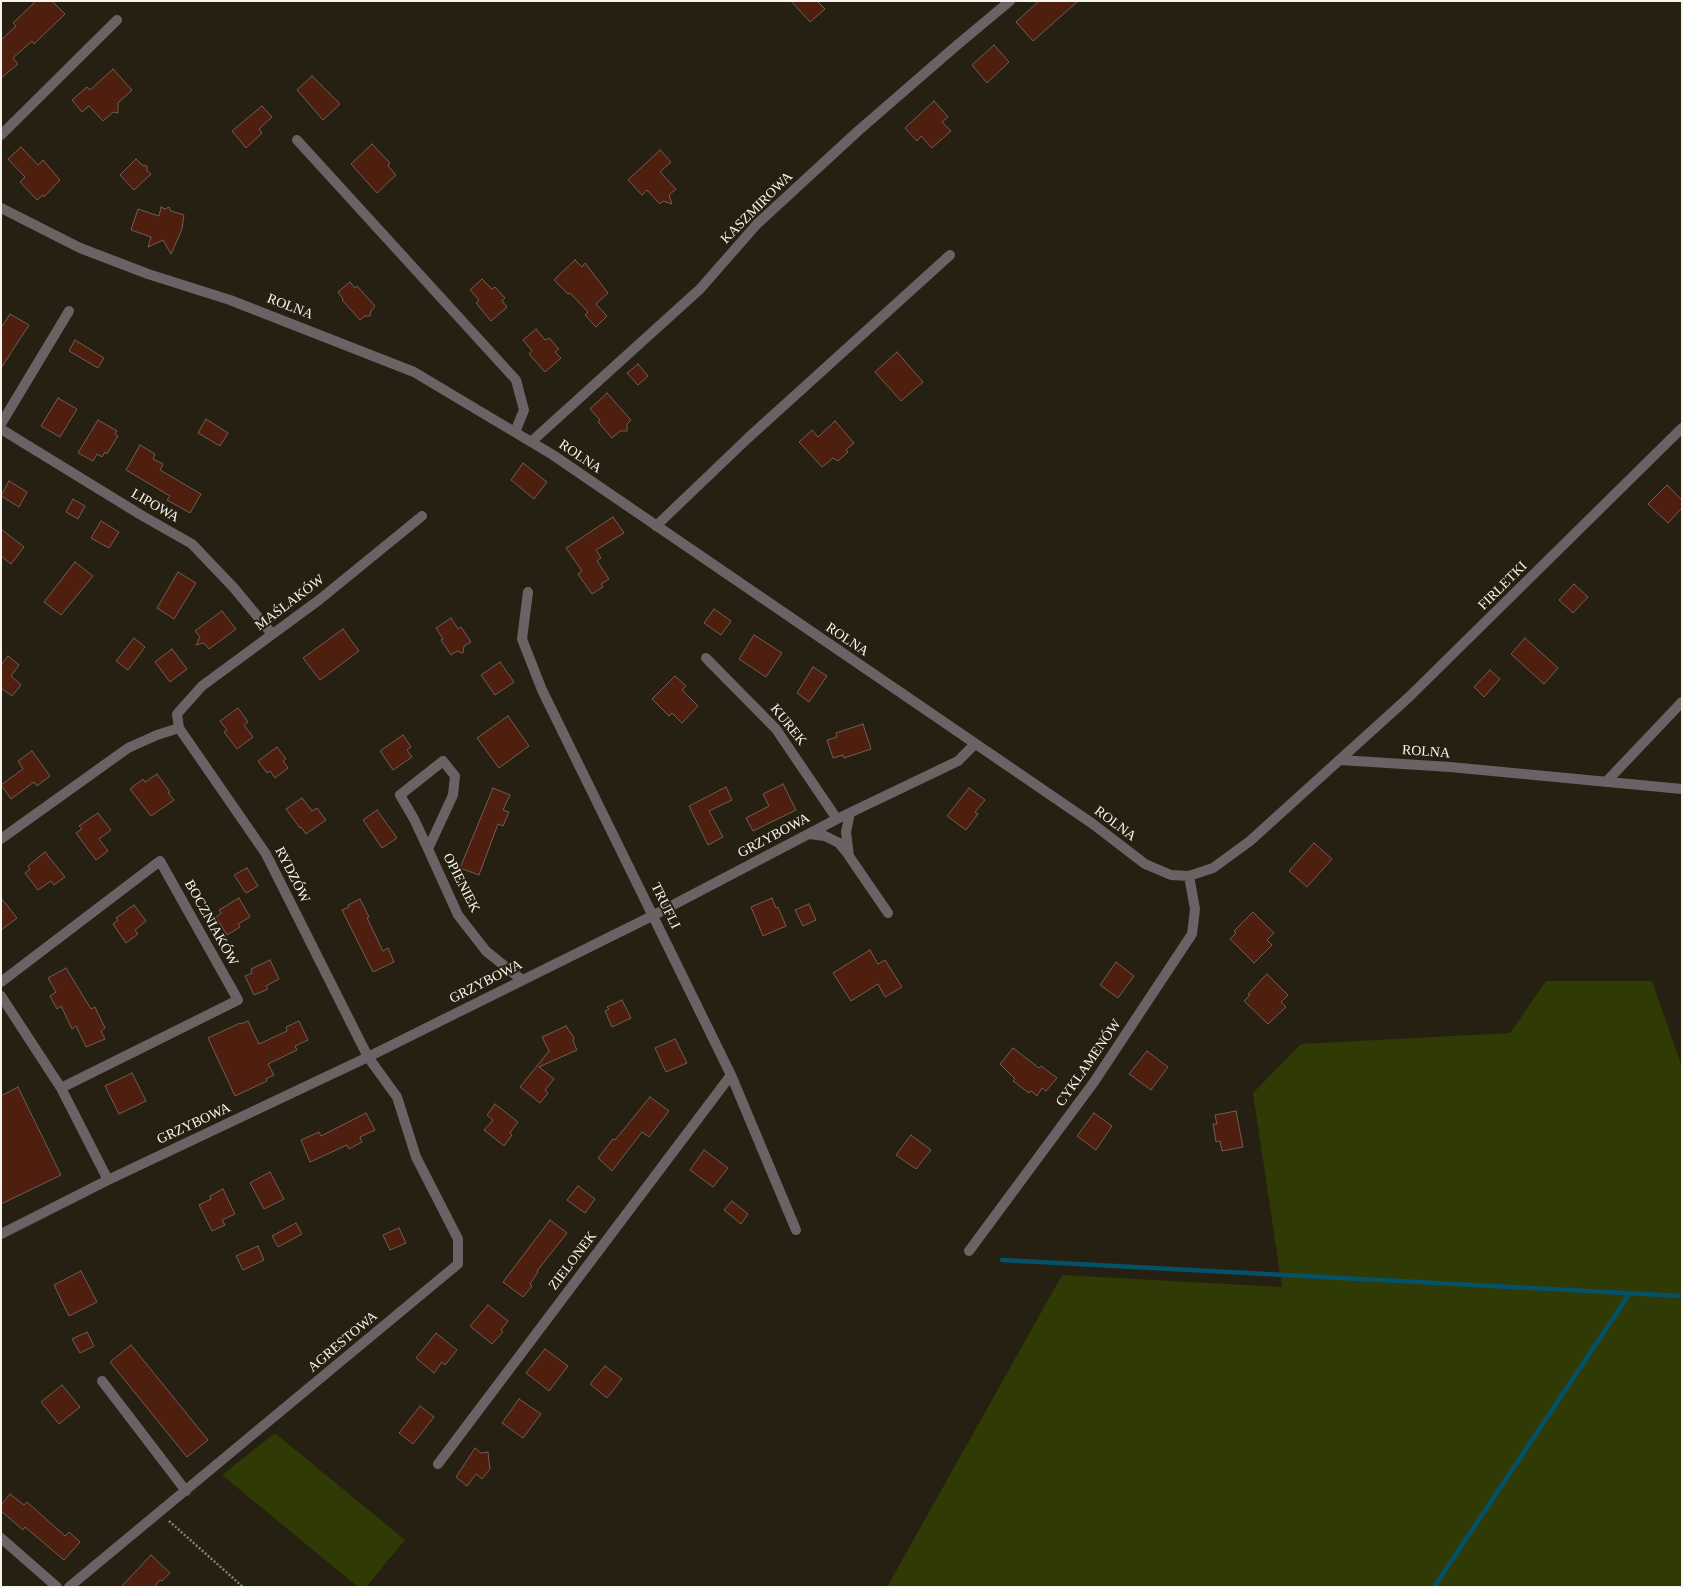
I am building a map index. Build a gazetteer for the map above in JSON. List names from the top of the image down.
{
  "streets": {
    "street": [
      "KASZMIROWA",
      "ROLNA",
      "LIPOWA",
      "FIRLETKI",
      "MAŚLAKÓW",
      "KUREK",
      "GRZYBOWA",
      "RYDZÓW",
      "OPIENIEK",
      "TRUFLI",
      "BOCZNIAKÓW",
      "CYKLAMENÓW",
      "ZIELONEK",
      "AGRESTOWA"
    ]
  },
  "crossings": [
    ["KASZMIROWA", "ROLNA"],
    ["ROLNA", "FIRLETKI"],
    ["ROLNA", "GRZYBOWA"],
    ["ROLNA", "CYKLAMENÓW"],
    ["LIPOWA", "MAŚLAKÓW"],
    ["MAŚLAKÓW", "RYDZÓW"],
    ["KUREK", "GRZYBOWA"],
    ["GRZYBOWA", "RYDZÓW"],
    ["GRZYBOWA", "OPIENIEK"],
    ["GRZYBOWA", "TRUFLI"],
    ["GRZYBOWA", "AGRESTOWA"],
    ["RYDZÓW", "AGRESTOWA"],
    ["TRUFLI", "ZIELONEK"]
  ]
}
